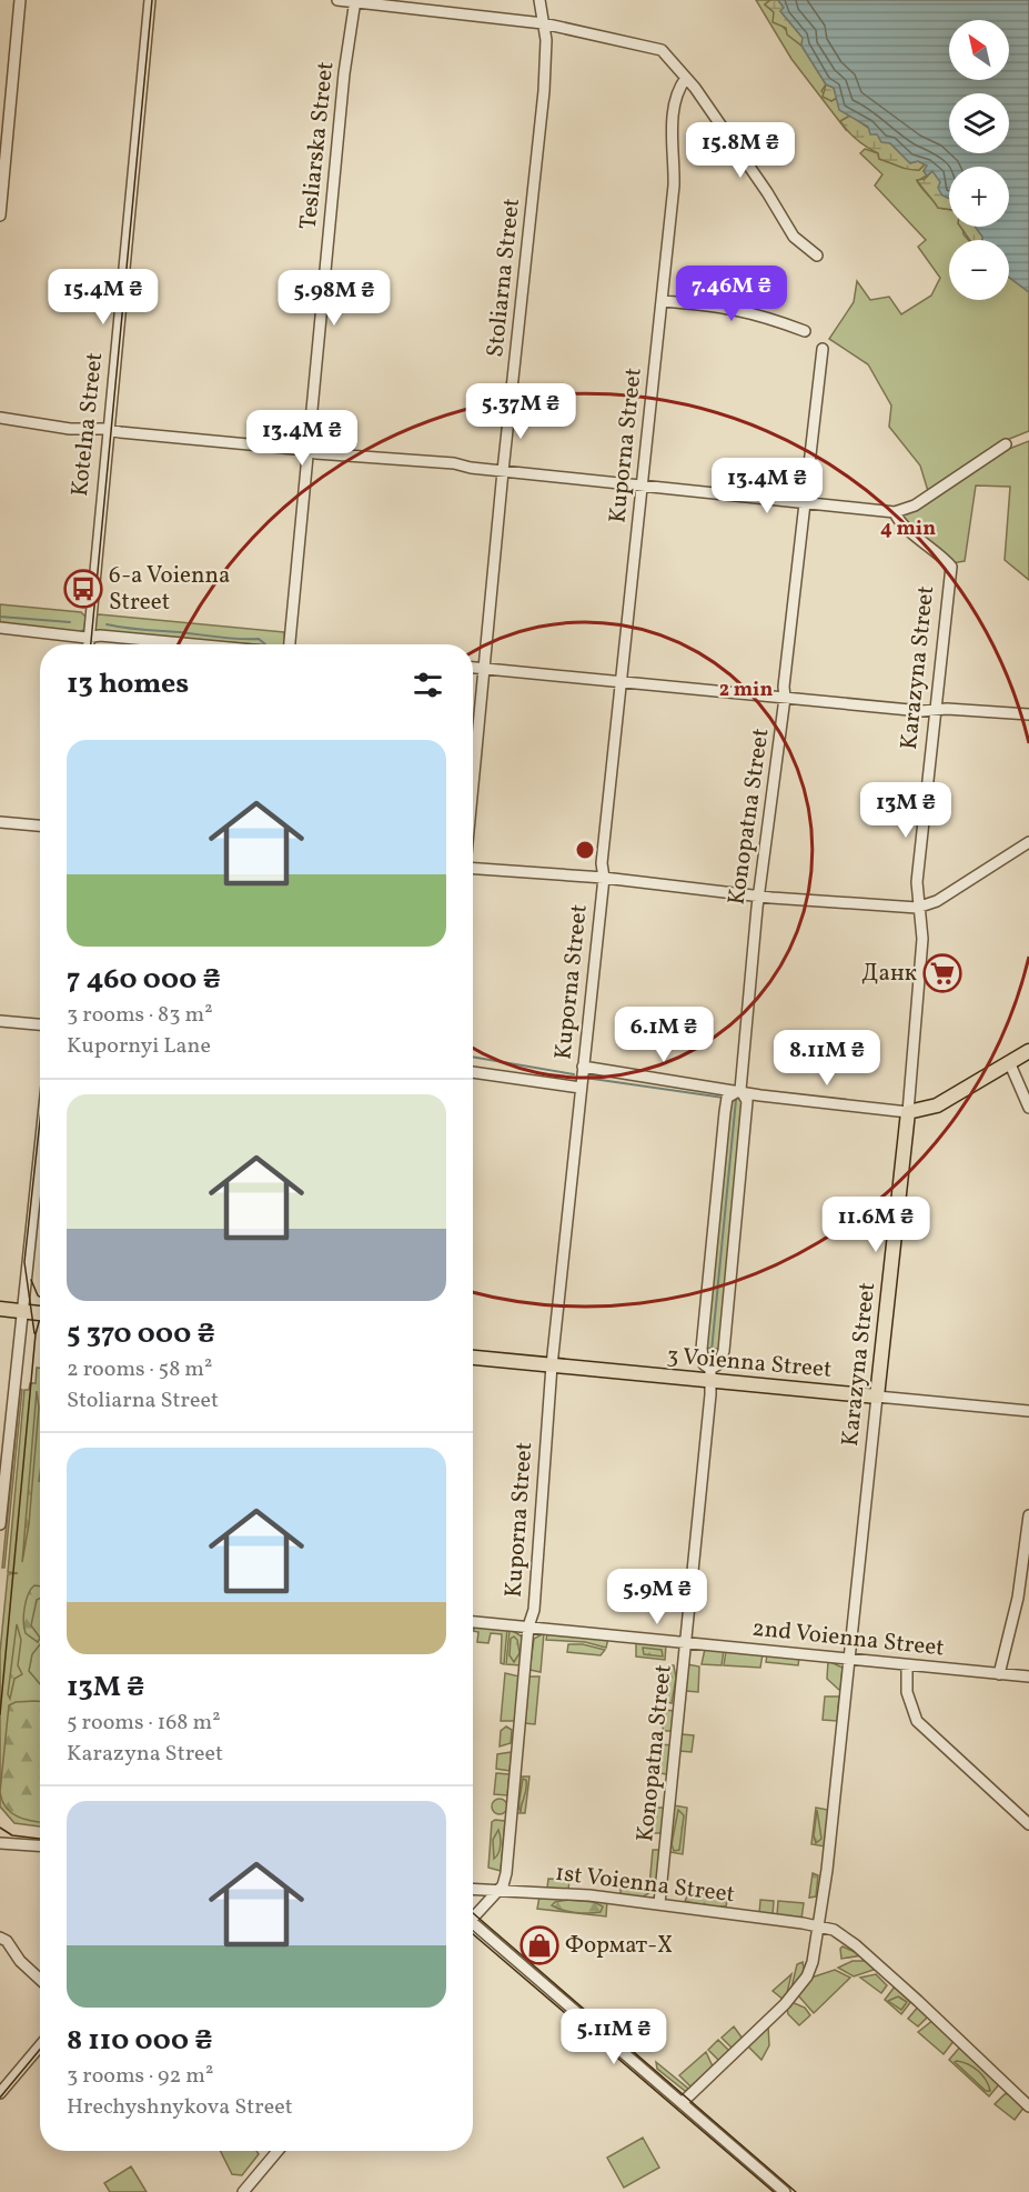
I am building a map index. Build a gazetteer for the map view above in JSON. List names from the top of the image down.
{
  "streets": {
    "main road": ["Karazyna Street", "3 Voienna Street"],
    "street": [
      "Tesliarska Street",
      "Stoliarna Street",
      "Kotelna Street",
      "Kuporna Street",
      "Konopatna Street",
      "2nd Voienna Street",
      "1st Voienna Street"
    ]
  },
  "crossings": [
    ["Kuporna Street", "3 Voienna Street"],
    ["Kuporna Street", "2nd Voienna Street"],
    ["Kuporna Street", "1st Voienna Street"],
    ["Karazyna Street", "3 Voienna Street"],
    ["Karazyna Street", "2nd Voienna Street"],
    ["Karazyna Street", "1st Voienna Street"],
    ["Konopatna Street", "3 Voienna Street"],
    ["Konopatna Street", "2nd Voienna Street"],
    ["Konopatna Street", "1st Voienna Street"]
  ],
  "places": {
    "bus stop": ["6-a Voienna Street"],
    "supermarket": ["Данк"],
    "shop": ["Формат-X"]
  },
  "north": "top left",
  "page": {
    "map_buttons": ["+", "−"],
    "price": [
      "15.8M ₴",
      "7.46M ₴",
      "15.4M ₴",
      "5.98M ₴",
      "5.37M ₴",
      "13.4M ₴",
      "13.4M ₴",
      "13M ₴",
      "6.1M ₴",
      "8.11M ₴",
      "11.6M ₴",
      "5.9M ₴",
      "5.11M ₴"
    ],
    "heading": "13 homes",
    "list": [
      {
        "name": "7 460 000 ₴",
        "note": "3 rooms · 83 m² · Kupornyi Lane"
      },
      {
        "name": "5 370 000 ₴",
        "note": "2 rooms · 58 m² · Stoliarna Street"
      },
      {
        "name": "13M ₴",
        "note": "5 rooms · 168 m² · Karazyna Street"
      },
      {
        "name": "8 110 000 ₴",
        "note": "3 rooms · 92 m² · Hrechyshnykova Street"
      }
    ]
  },
  "rings": ["4 min", "2 min"]
}
